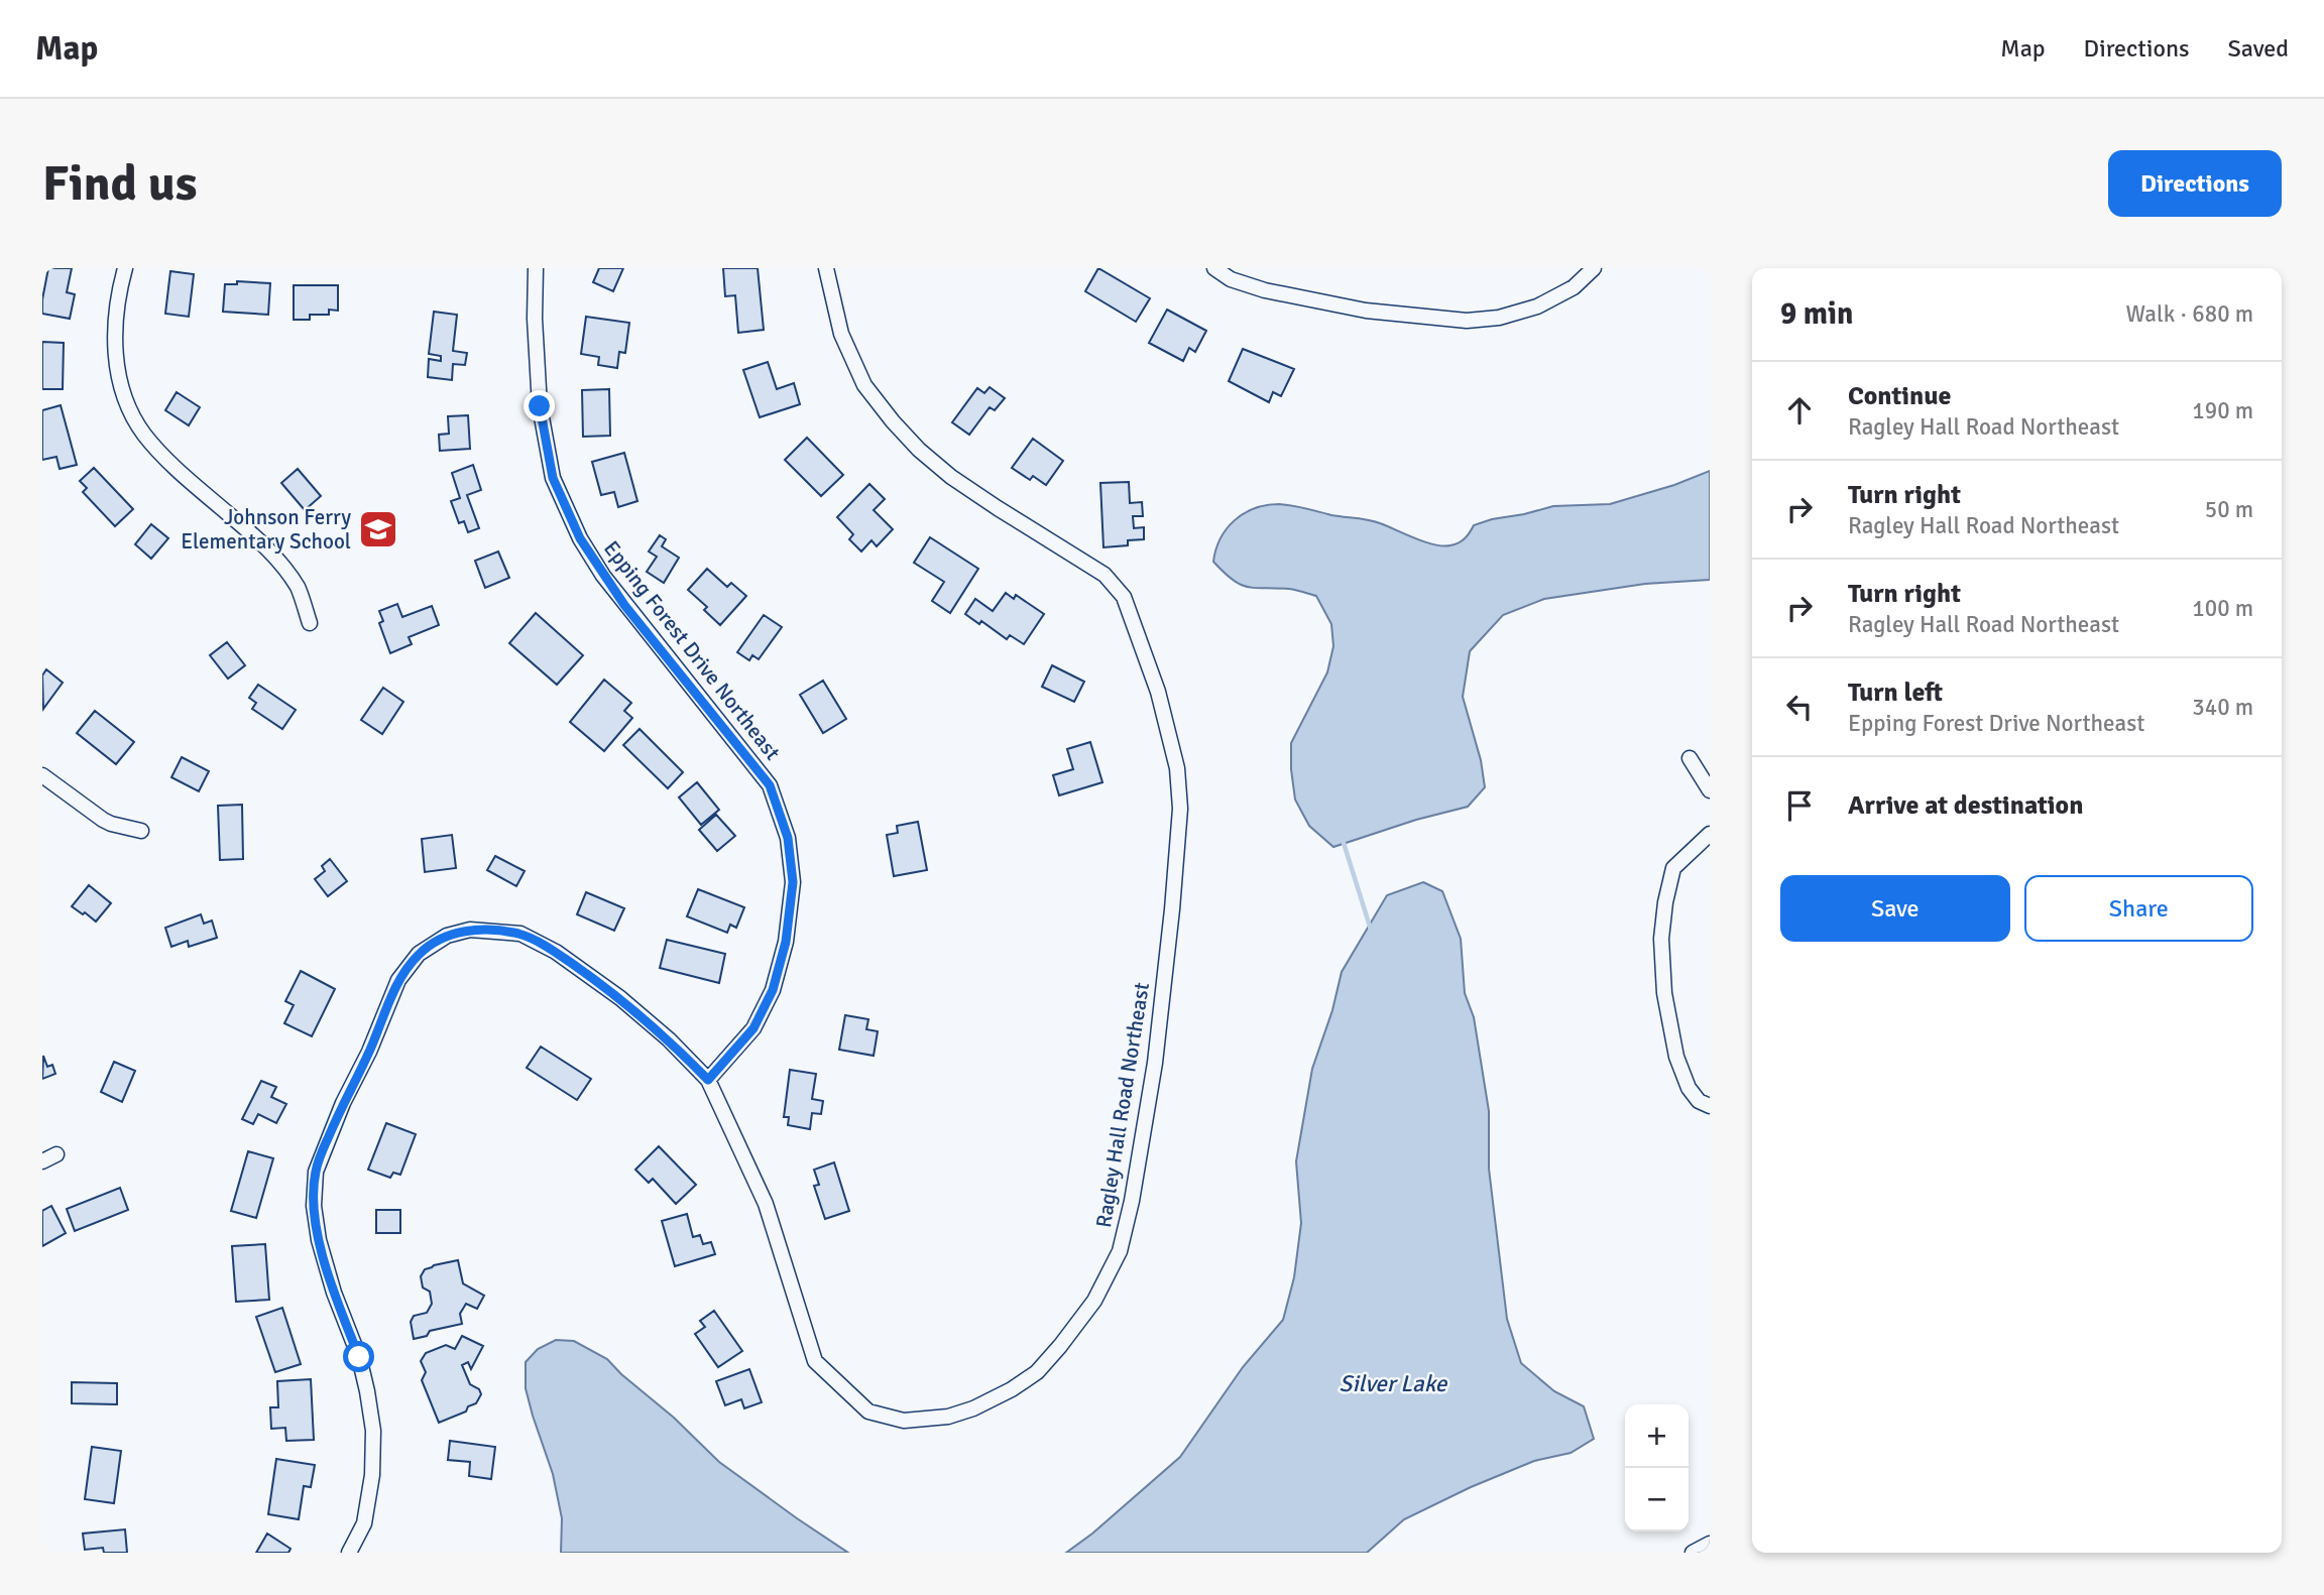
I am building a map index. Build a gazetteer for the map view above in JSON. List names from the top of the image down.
{
  "streets": {
    "street": ["Epping Forest Drive Northeast", "Ragley Hall Road Northeast"]
  },
  "crossings": [
    ["Epping Forest Drive Northeast", "Ragley Hall Road Northeast"]
  ],
  "water": ["Silver Lake"],
  "places": {
    "school or university": ["Johnson Ferry Elementary School"]
  },
  "page": {
    "header": "Map",
    "nav": ["Map", "Directions", "Saved"],
    "buttons": [
      "Directions",
      ["Save", "Share"]
    ],
    "title": "Find us",
    "heading": ["9 min", "Walk · 680 m"],
    "list": [
      ["Continue", "Ragley Hall Road Northeast", "190 m"],
      ["Turn right", "Ragley Hall Road Northeast", "50 m"],
      ["Turn right", "Ragley Hall Road Northeast", "100 m"],
      ["Turn left", "Epping Forest Drive Northeast", "340 m"],
      "Arrive at destination"
    ],
    "map_buttons": ["+", "−"]
  }
}
